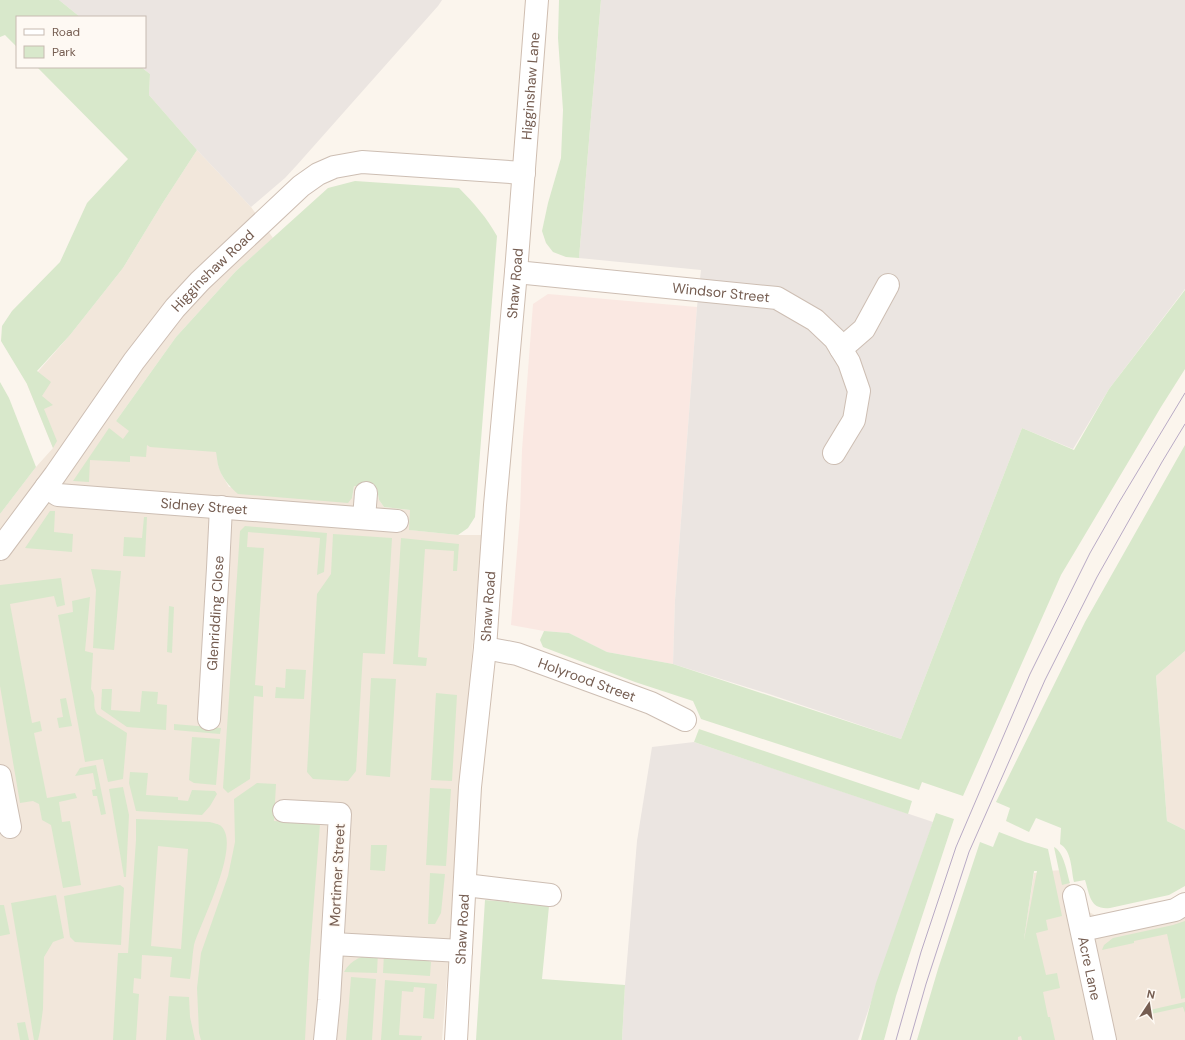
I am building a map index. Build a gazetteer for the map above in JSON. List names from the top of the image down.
{
  "streets": {
    "street": [
      "Higginshaw Lane",
      "Higginshaw Road",
      "Shaw Road",
      "Windsor Street",
      "Sidney Street",
      "Glenridding Close",
      "Holyrood Street",
      "Mortimer Street",
      "Acre Lane"
    ]
  },
  "crossings": [
    ["Higginshaw Lane", "Higginshaw Road"],
    ["Higginshaw Lane", "Shaw Road"],
    ["Higginshaw Road", "Shaw Road"],
    ["Higginshaw Road", "Sidney Street"],
    ["Shaw Road", "Windsor Street"],
    ["Shaw Road", "Holyrood Street"],
    ["Shaw Road", "Mortimer Street"],
    ["Sidney Street", "Glenridding Close"]
  ],
  "legend": ["Road", "Park"],
  "north": "top"
}
